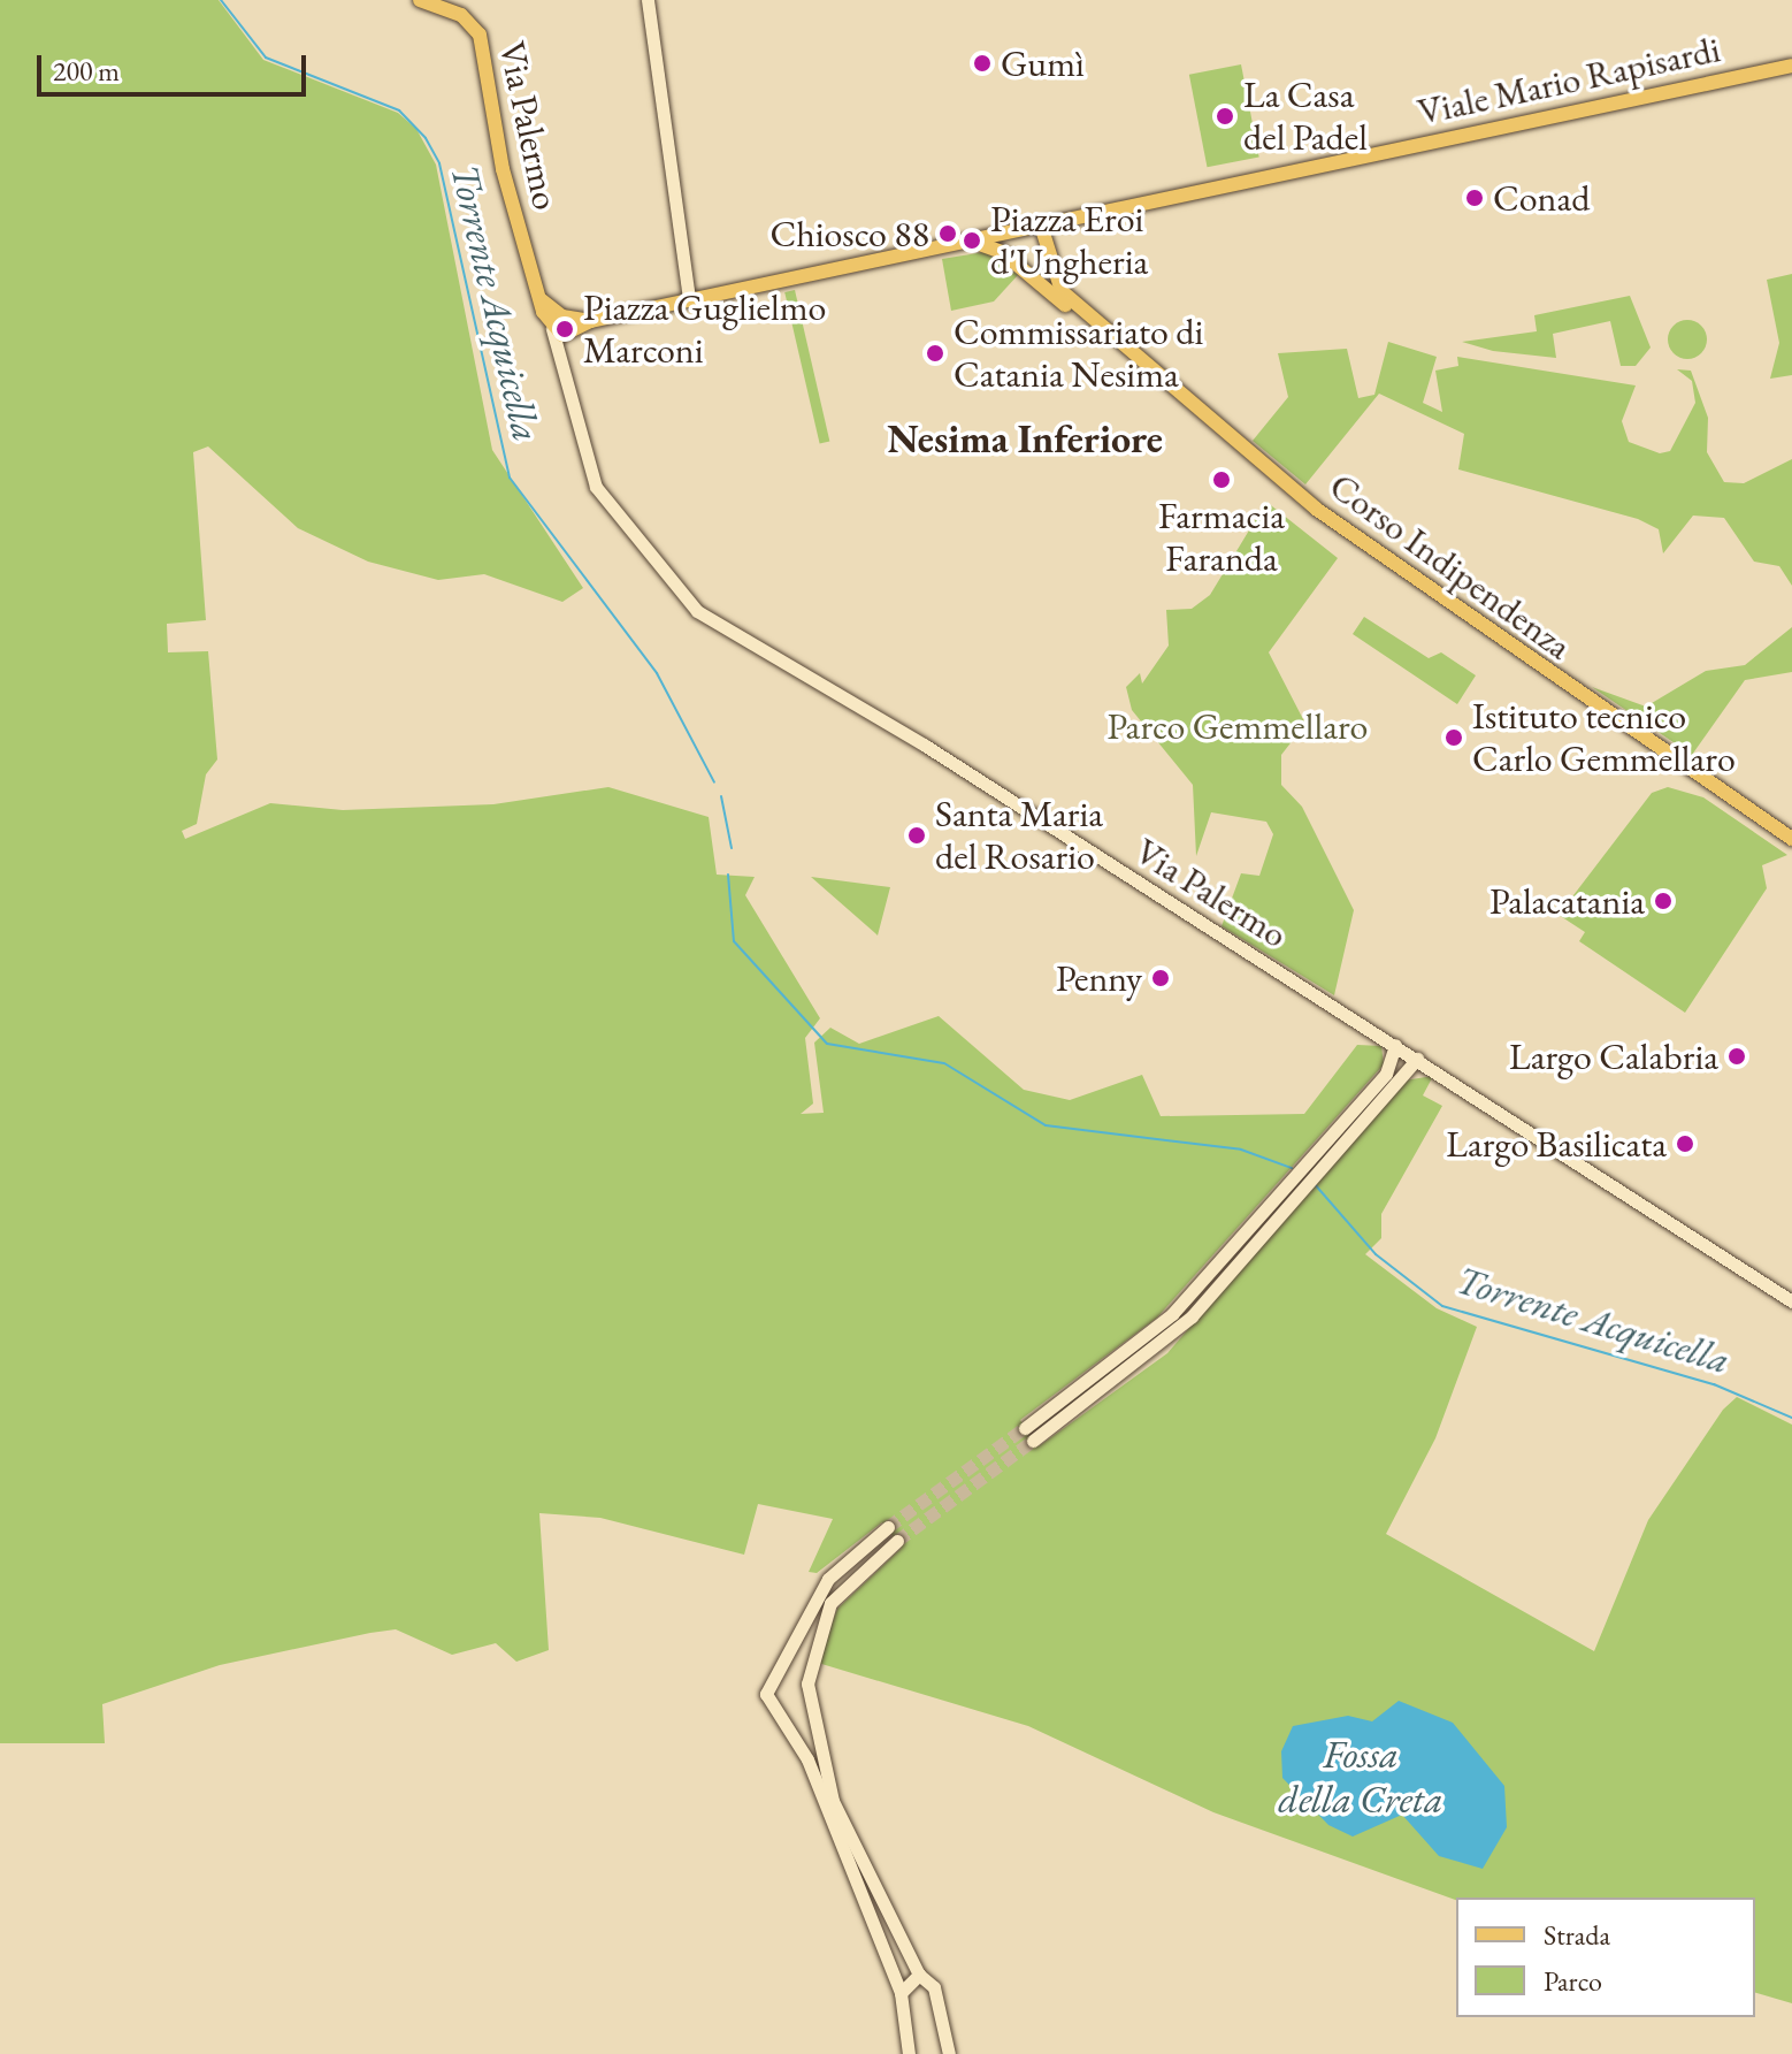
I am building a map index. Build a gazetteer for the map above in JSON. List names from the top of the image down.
{
  "streets": {
    "main road": ["Viale Mario Rapisardi", "Via Palermo", "Corso Indipendenza"]
  },
  "districts": ["Nesima Inferiore"],
  "water": ["Torrente Acquicella", "Fossa della Creta"],
  "parks": ["Parco Gemmellaro"],
  "places": [
    "Gumì",
    "La Casa del Padel",
    "Conad",
    "Chiosco 88",
    "Piazza Eroi d'Ungheria",
    "Piazza Guglielmo Marconi",
    "Commissariato di Catania Nesima",
    "Farmacia Faranda",
    "Istituto tecnico Carlo Gemmellaro",
    "Santa Maria del Rosario",
    "Palacatania",
    "Penny",
    "Largo Calabria",
    "Largo Basilicata"
  ],
  "legend": ["Strada", "Parco"],
  "scale_bar": "200 m"
}
